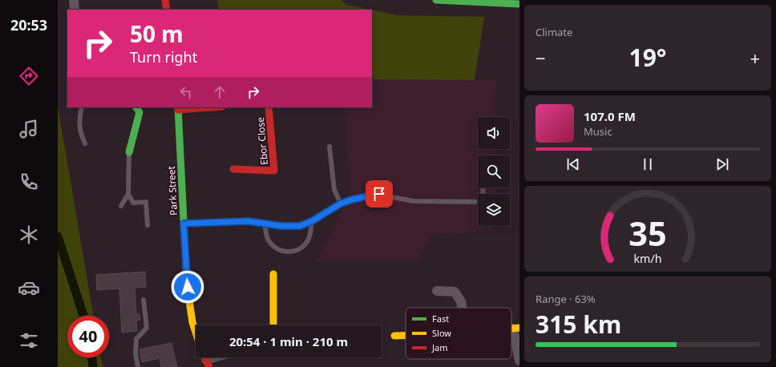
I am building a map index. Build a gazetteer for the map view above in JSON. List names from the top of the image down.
{
  "streets": {
    "street": ["Ebor Close", "Park Street"]
  },
  "legend": ["Fast", "Slow", "Jam"],
  "page": {
    "tabs": "20:53",
    "tile": [
      "Climate",
      ["Range · 63%", "315 km"]
    ],
    "turn": ["50 m", "Turn right"],
    "heat": ["−", "19°", "+"],
    "song": ["107.0 FM", "Music"],
    "limit": "40",
    "trip": "20:54 · 1 min · 210 m",
    "gauge": ["35", "km/h"]
  }
}
